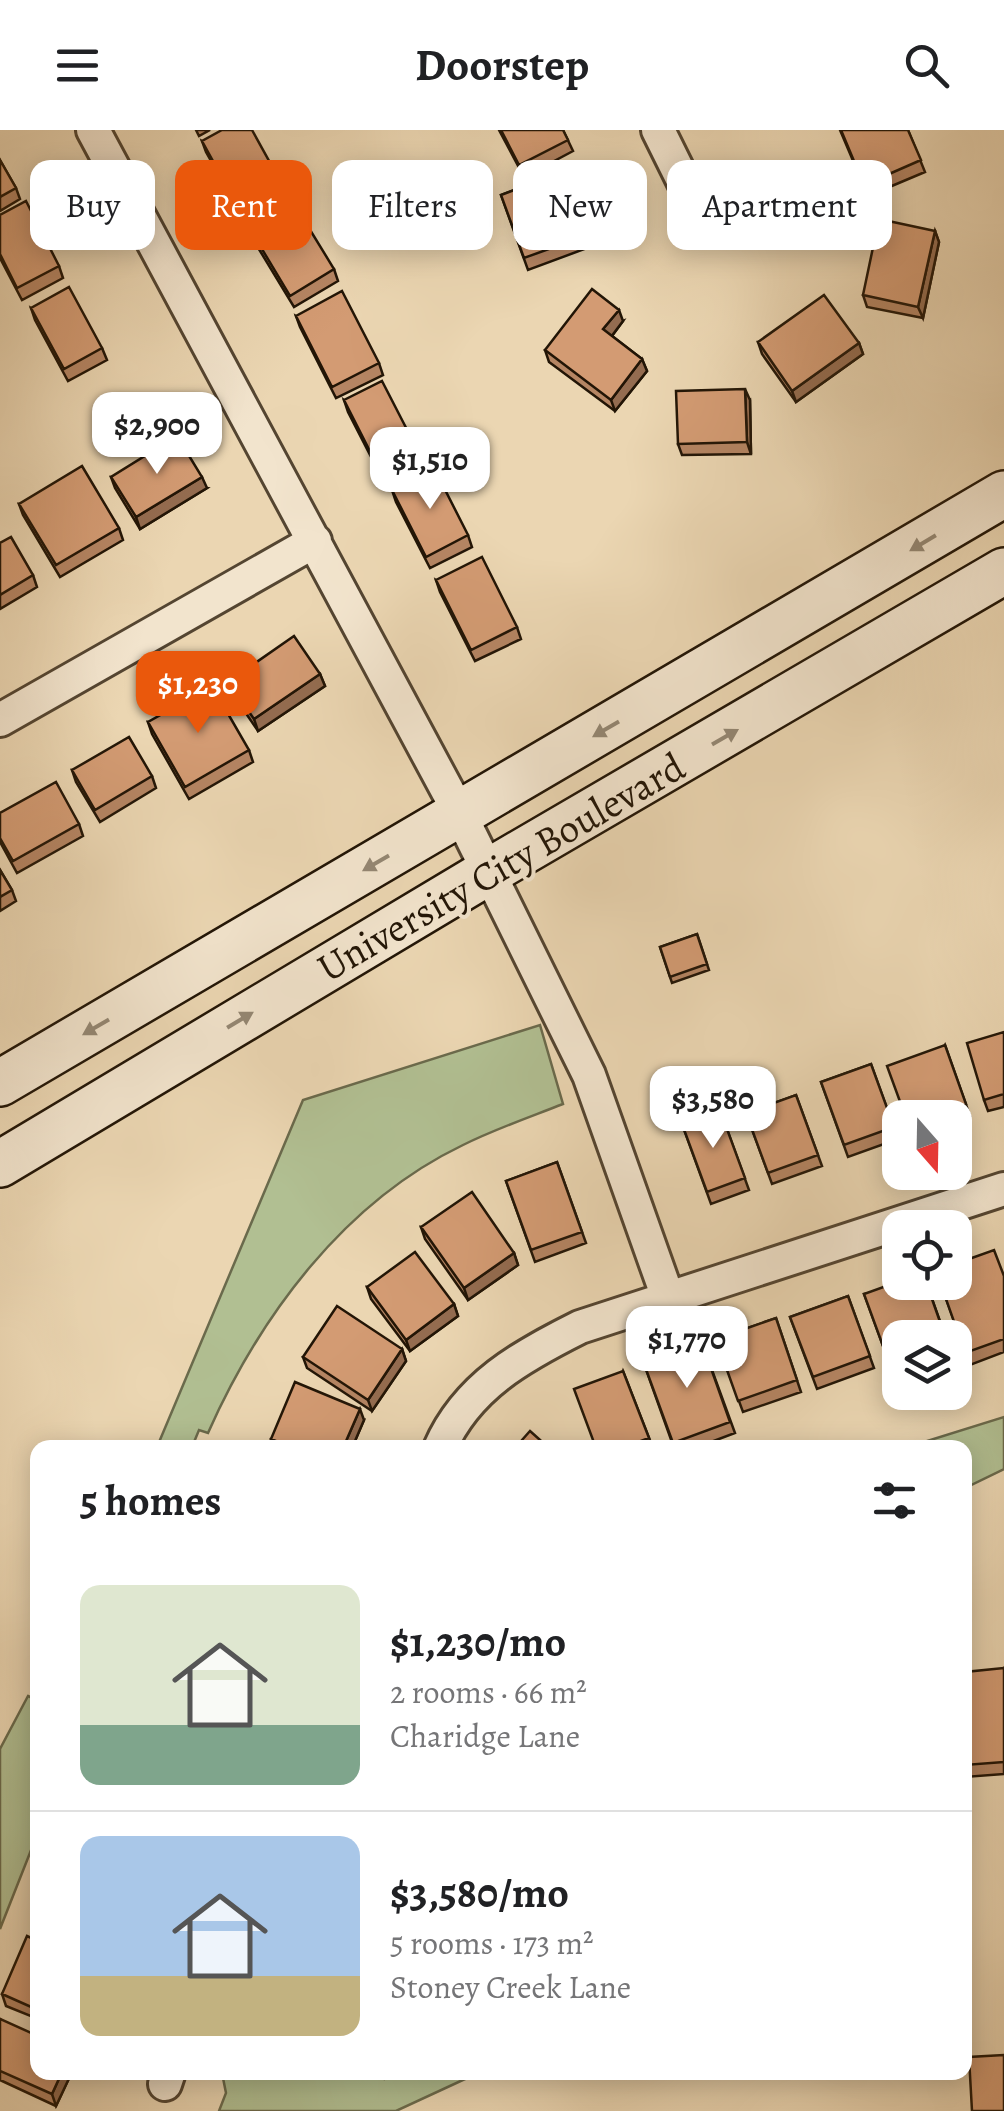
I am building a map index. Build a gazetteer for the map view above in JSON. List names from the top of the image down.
{
  "streets": {
    "main road": ["University City Boulevard"]
  },
  "north": "bottom",
  "page": {
    "header": "Doorstep",
    "chip": [
      "Buy",
      "Rent",
      "Filters",
      "New",
      "Apartment"
    ],
    "price": [
      "$2,900",
      "$1,510",
      "$1,230",
      "$3,580",
      "$1,770"
    ],
    "heading": "5 homes",
    "list": [
      {
        "name": "$1,230/mo",
        "note": "2 rooms · 66 m² · Charidge Lane"
      },
      {
        "name": "$3,580/mo",
        "note": "5 rooms · 173 m² · Stoney Creek Lane"
      }
    ]
  }
}
